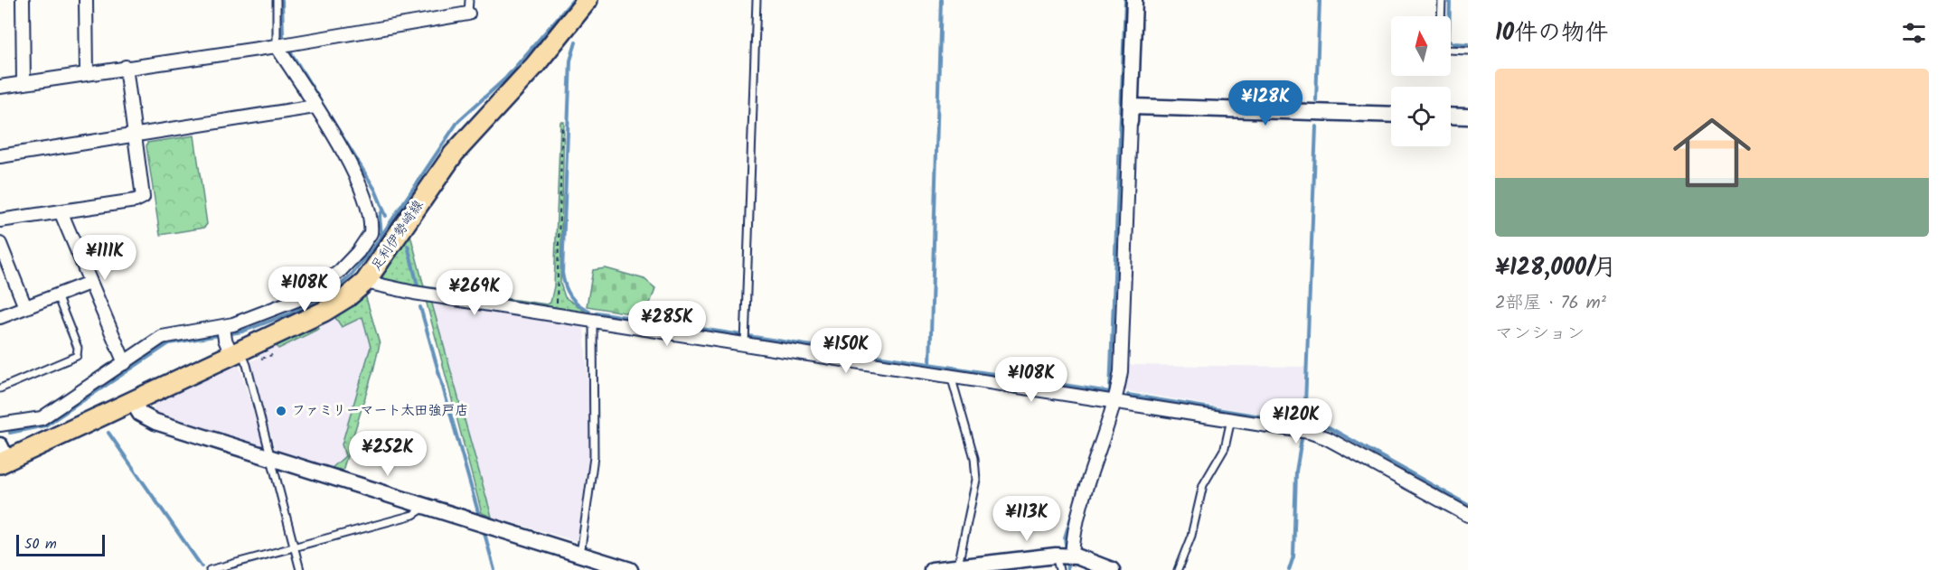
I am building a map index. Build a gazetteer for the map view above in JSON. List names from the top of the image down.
{
  "streets": {
    "main road": ["足利伊勢崎線"]
  },
  "places": ["ファミリーマート太田強戸店"],
  "scale_bar": "50 m",
  "north": "top",
  "page": {
    "heading": "10件の物件",
    "list": [
      {
        "name": "¥128,000/月",
        "note": "2部屋 · 76 m² · マンション"
      }
    ],
    "price": [
      "¥128K",
      "¥111K",
      "¥108K",
      "¥269K",
      "¥285K",
      "¥150K",
      "¥108K",
      "¥120K",
      "¥252K",
      "¥113K"
    ],
    "scale": "50 m"
  }
}
